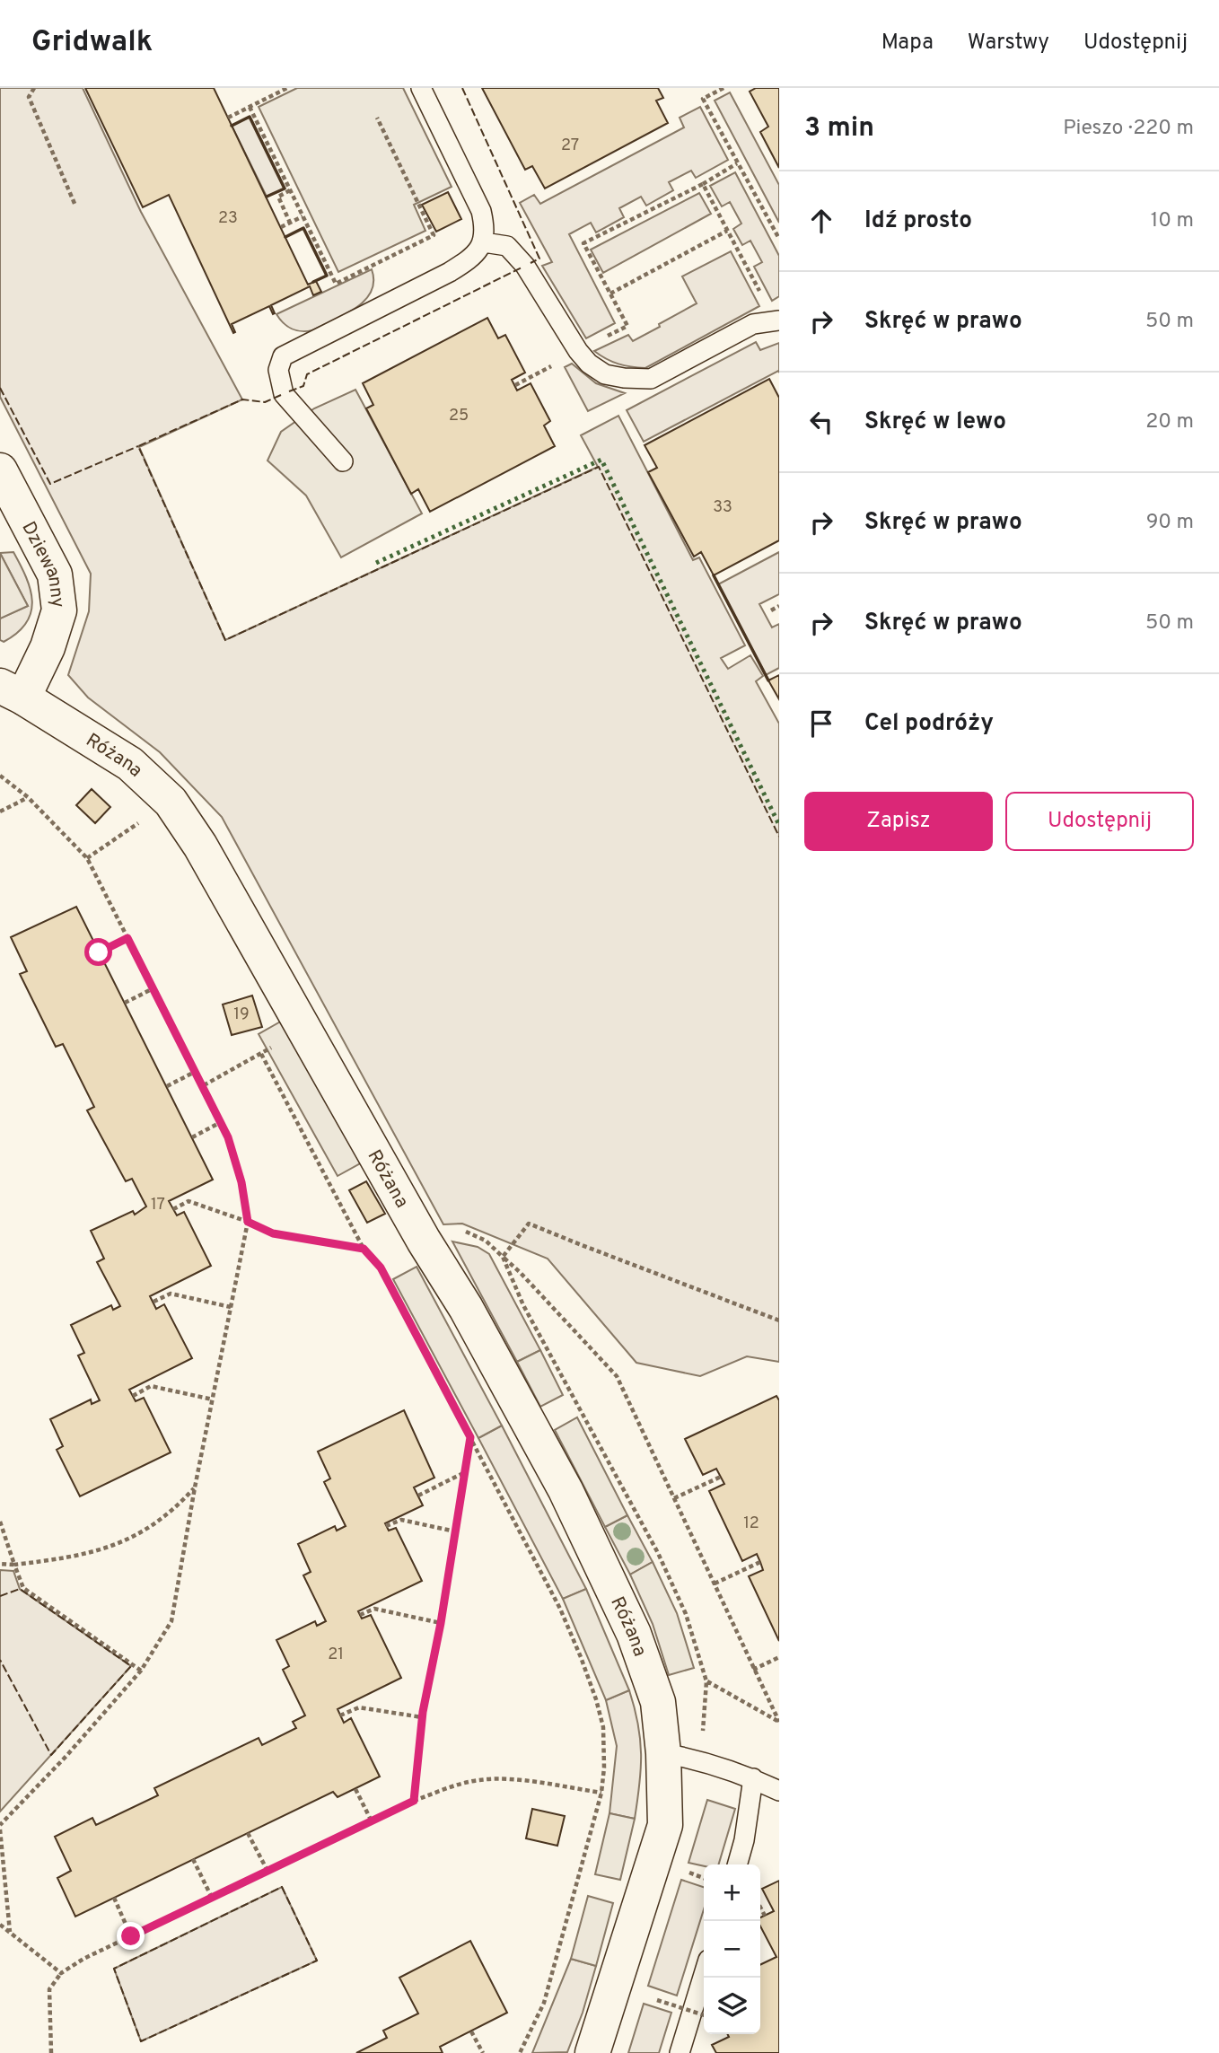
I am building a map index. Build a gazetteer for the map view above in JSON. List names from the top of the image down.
{
  "streets": {
    "street": ["Dziewanny", "Różana"]
  },
  "crossings": [
    ["Dziewanny", "Różana"]
  ],
  "house_numbers": [
    "27",
    "23",
    "25",
    "33",
    "19",
    "17",
    "12",
    "21"
  ],
  "page": {
    "header": "Gridwalk",
    "nav": ["Mapa", "Warstwy", "Udostępnij"],
    "heading": ["3 min", "Pieszo · 220 m"],
    "list": [
      ["Idź prosto", "10 m"],
      ["Skręć w prawo", "50 m"],
      ["Skręć w lewo", "20 m"],
      ["Skręć w prawo", "90 m"],
      ["Skręć w prawo", "50 m"],
      "Cel podróży"
    ],
    "buttons": ["Zapisz", "Udostępnij"],
    "map_buttons": ["+", "−"]
  }
}
